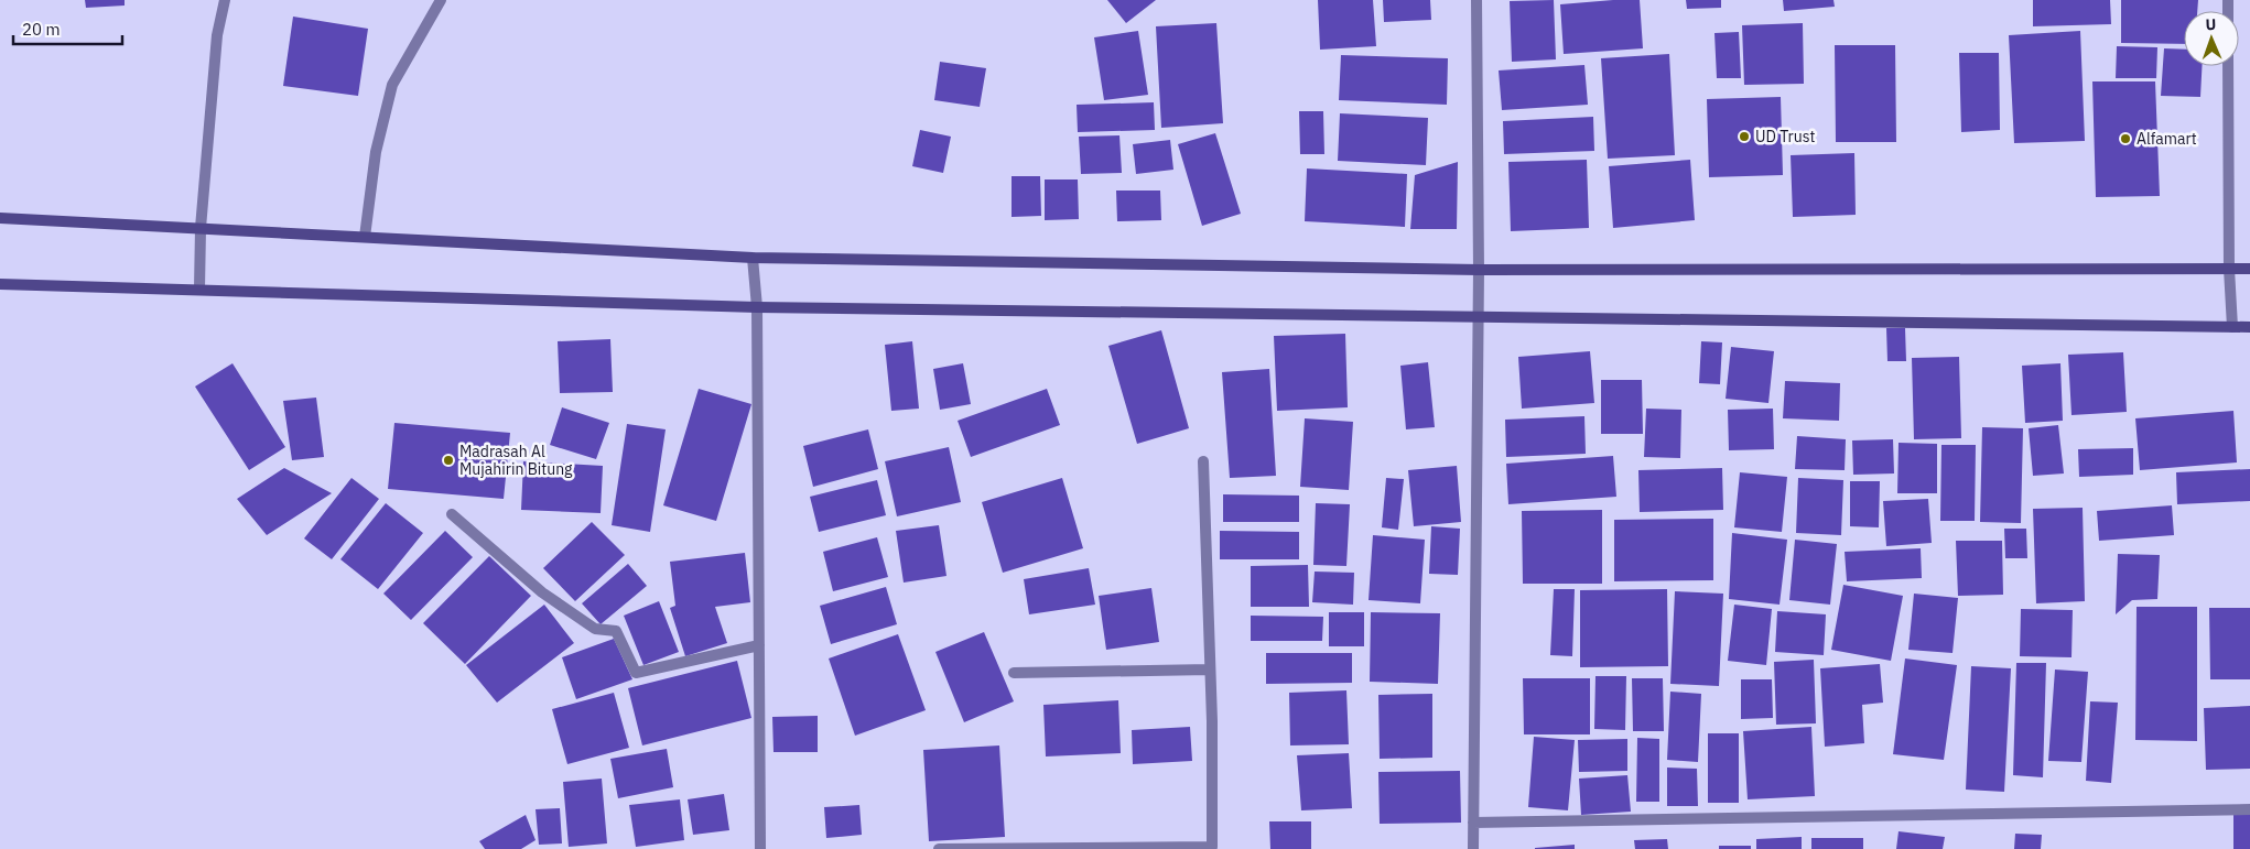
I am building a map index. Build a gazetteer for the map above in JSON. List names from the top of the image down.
{
  "places": ["UD Trust", "Alfamart", "Madrasah Al Mujahirin Bitung"],
  "scale_bar": "20 m",
  "north": "top"
}
